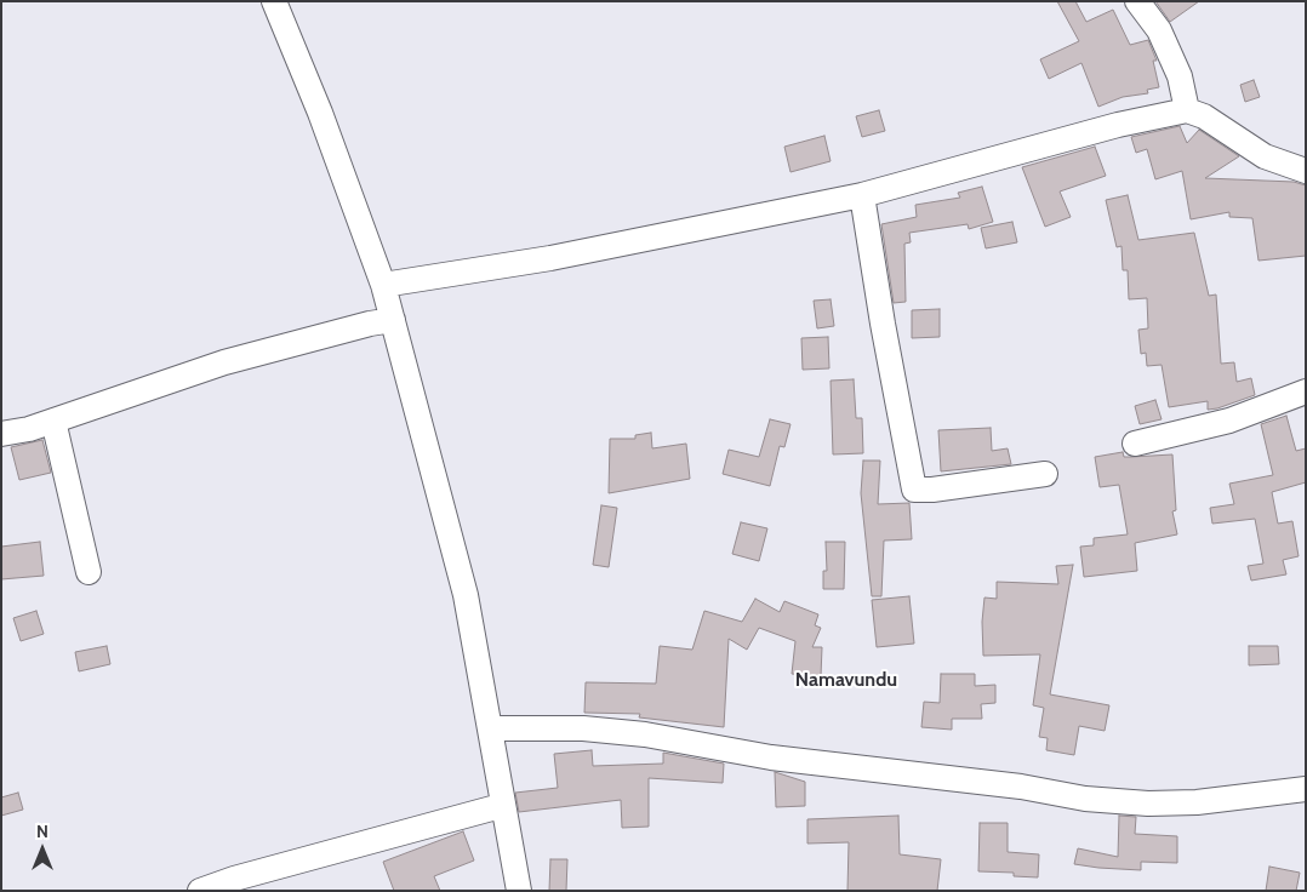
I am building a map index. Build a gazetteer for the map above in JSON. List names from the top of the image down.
{
  "districts": ["Namavundu"],
  "north": "top"
}
